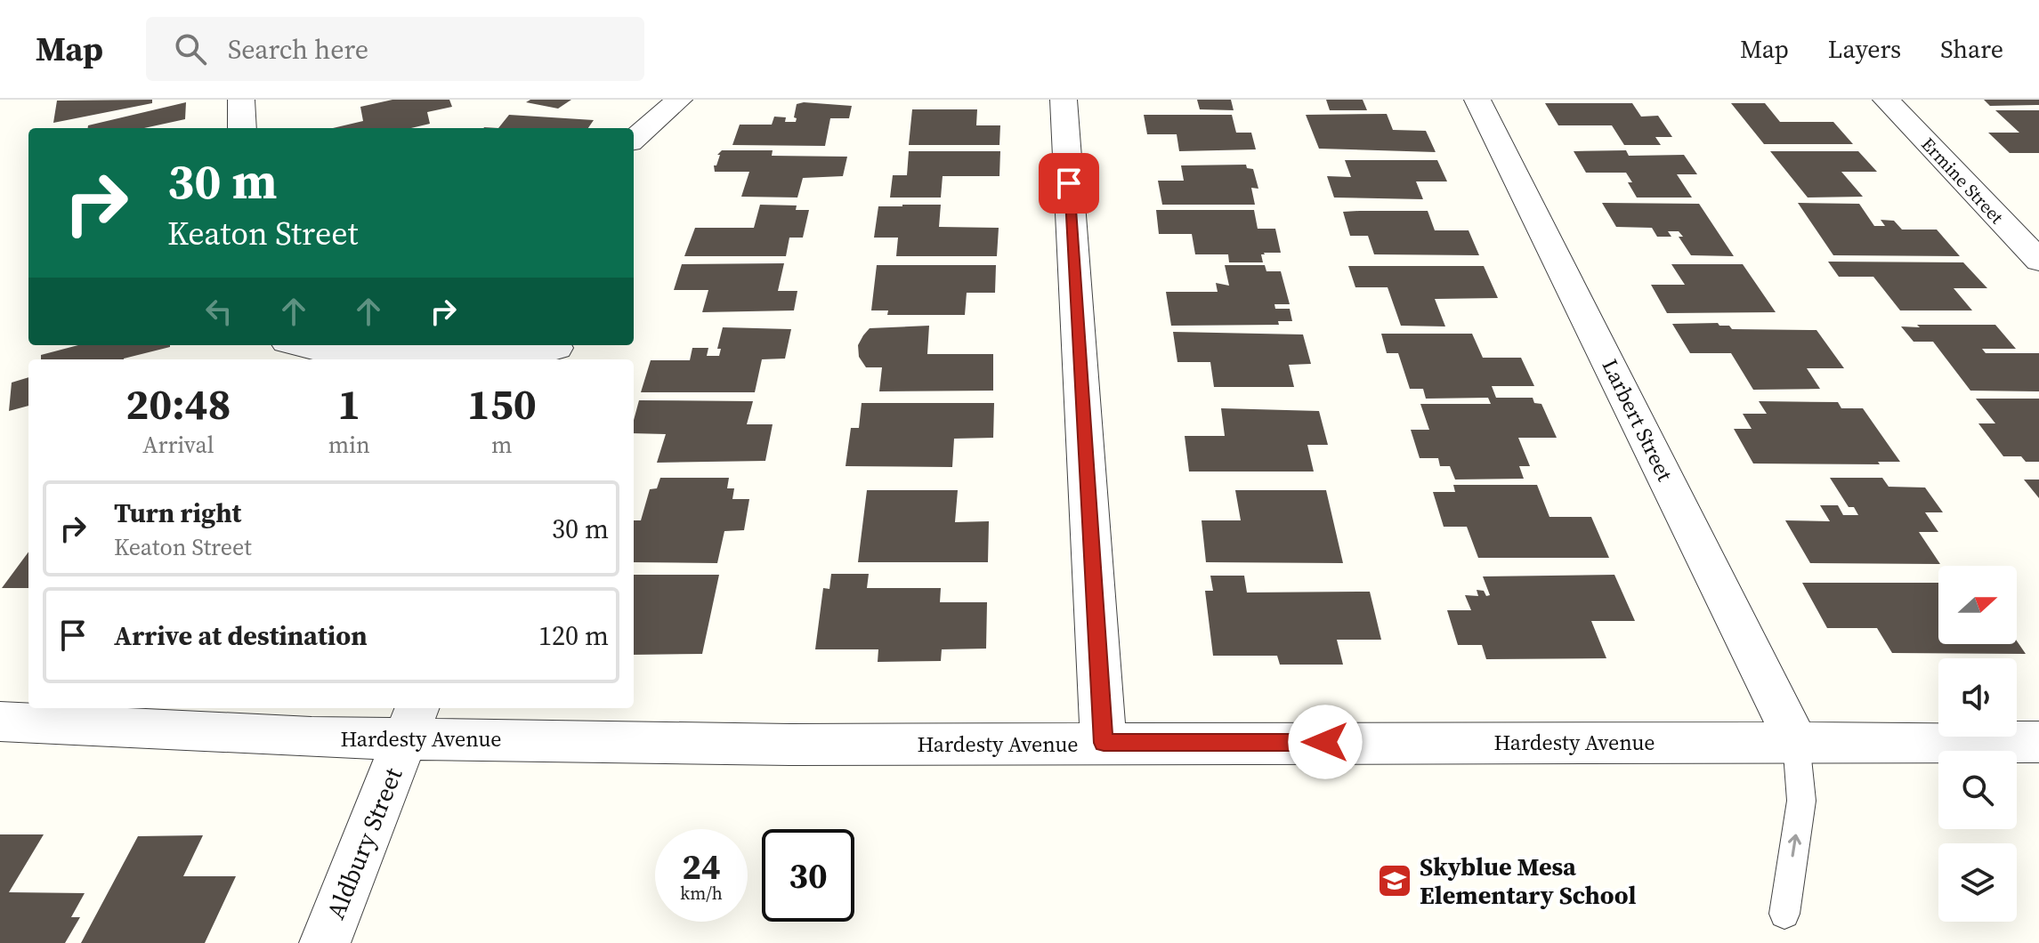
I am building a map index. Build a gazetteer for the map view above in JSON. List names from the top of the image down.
{
  "streets": {
    "street": [
      "Ermine Street",
      "Larbert Street",
      "Hardesty Avenue",
      "Aldbury Street"
    ]
  },
  "crossings": [
    ["Larbert Street", "Hardesty Avenue"],
    ["Hardesty Avenue", "Aldbury Street"]
  ],
  "places": {
    "school or university": ["Skyblue Mesa Elementary School"]
  },
  "north": "right",
  "page": {
    "header": "Map",
    "search": "Search here",
    "nav": ["Map", "Layers", "Share"],
    "turn": ["30 m", "Keaton Street"],
    "eta": [
      "20:48",
      "Arrival",
      "1",
      "min",
      "150",
      "m"
    ],
    "list": [
      {
        "name": "Turn right",
        "note": "Keaton Street",
        "value": "30 m"
      },
      {
        "name": "Arrive at destination",
        "value": "120 m"
      }
    ],
    "speed": "24 km/h",
    "limit": "30"
  }
}
